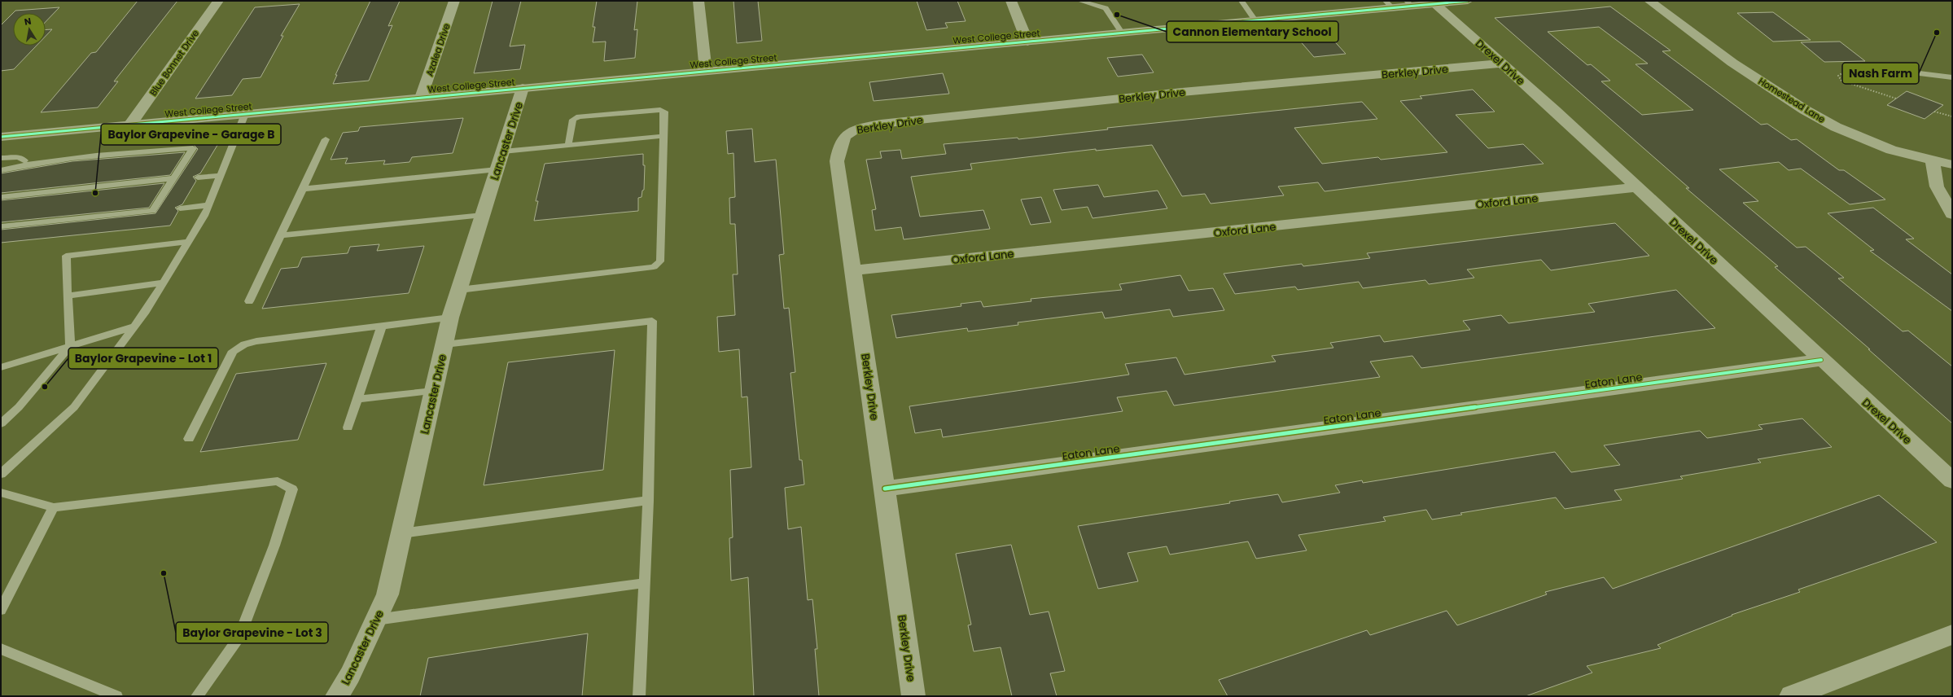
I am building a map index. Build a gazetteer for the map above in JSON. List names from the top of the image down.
{
  "streets": {
    "street": [
      "West College Street",
      "Azalea Drive",
      "Drexel Drive",
      "Blue Bonnet Drive",
      "Berkley Drive",
      "Homestead Lane",
      "Lancaster Drive",
      "Oxford Lane",
      "Eaton Lane"
    ]
  },
  "crossings": [
    ["West College Street", "Azalea Drive"],
    ["West College Street", "Drexel Drive"],
    ["West College Street", "Blue Bonnet Drive"],
    ["West College Street", "Lancaster Drive"],
    ["Drexel Drive", "Berkley Drive"],
    ["Drexel Drive", "Oxford Lane"],
    ["Drexel Drive", "Eaton Lane"],
    ["Berkley Drive", "Oxford Lane"],
    ["Berkley Drive", "Eaton Lane"]
  ],
  "places": [
    "Cannon Elementary School",
    "Nash Farm",
    "Baylor Grapevine - Garage B",
    "Baylor Grapevine - Lot 1",
    "Baylor Grapevine - Lot 3"
  ],
  "north": "top"
}
